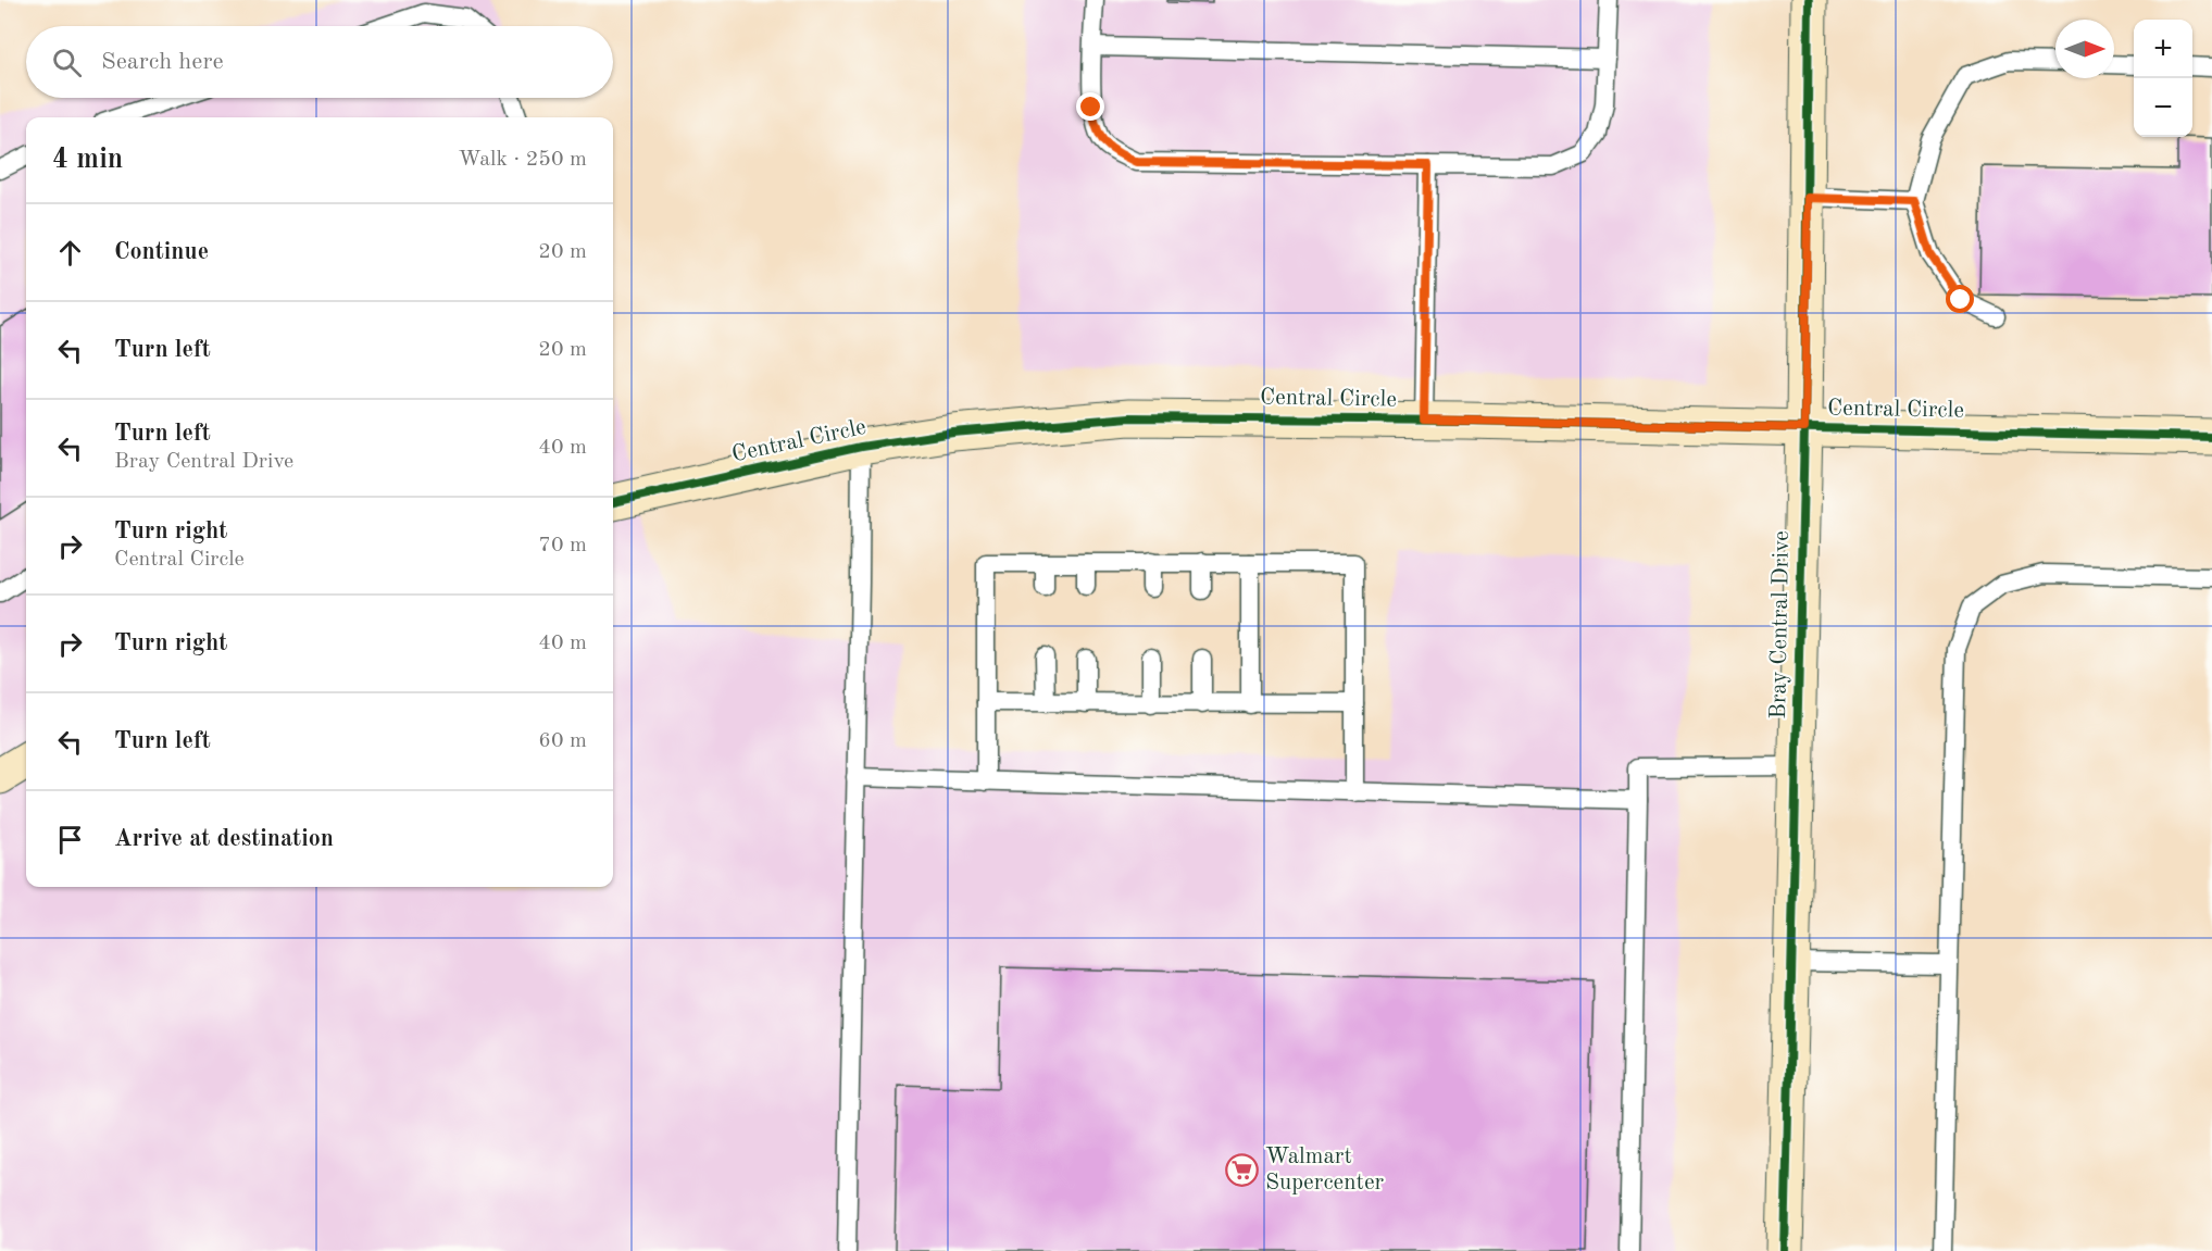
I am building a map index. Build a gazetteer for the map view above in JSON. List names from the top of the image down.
{
  "streets": {
    "street": ["Central Circle", "Bray Central Drive"]
  },
  "crossings": [
    ["Central Circle", "Bray Central Drive"]
  ],
  "places": {
    "supermarket": ["Walmart Supercenter"]
  },
  "north": "right",
  "page": {
    "map_buttons": ["+", "−"],
    "search": "Search here",
    "heading": ["4 min", "Walk · 250 m"],
    "list": [
      ["Continue", "20 m"],
      ["Turn left", "20 m"],
      ["Turn left", "Bray Central Drive", "40 m"],
      ["Turn right", "Central Circle", "70 m"],
      ["Turn right", "40 m"],
      ["Turn left", "60 m"],
      "Arrive at destination"
    ]
  }
}
